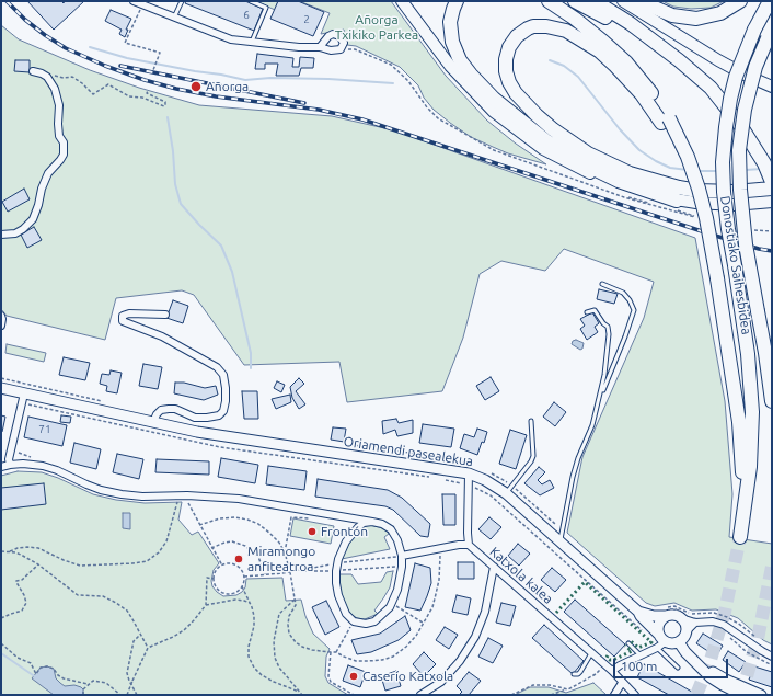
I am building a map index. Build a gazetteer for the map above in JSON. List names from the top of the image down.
{
  "streets": {
    "highway": ["Donostiako Saihesbidea"],
    "street": ["Oriamendi pasealekua", "Katxola kalea"]
  },
  "parks": ["Añorga Txikiko Parkea"],
  "places": [
    "Añorga",
    "Frontón",
    "Miramongo anfiteatroa",
    "Caserío Katxola"
  ],
  "house_numbers": ["6", "2", "71"],
  "scale_bar": "100 m"
}
